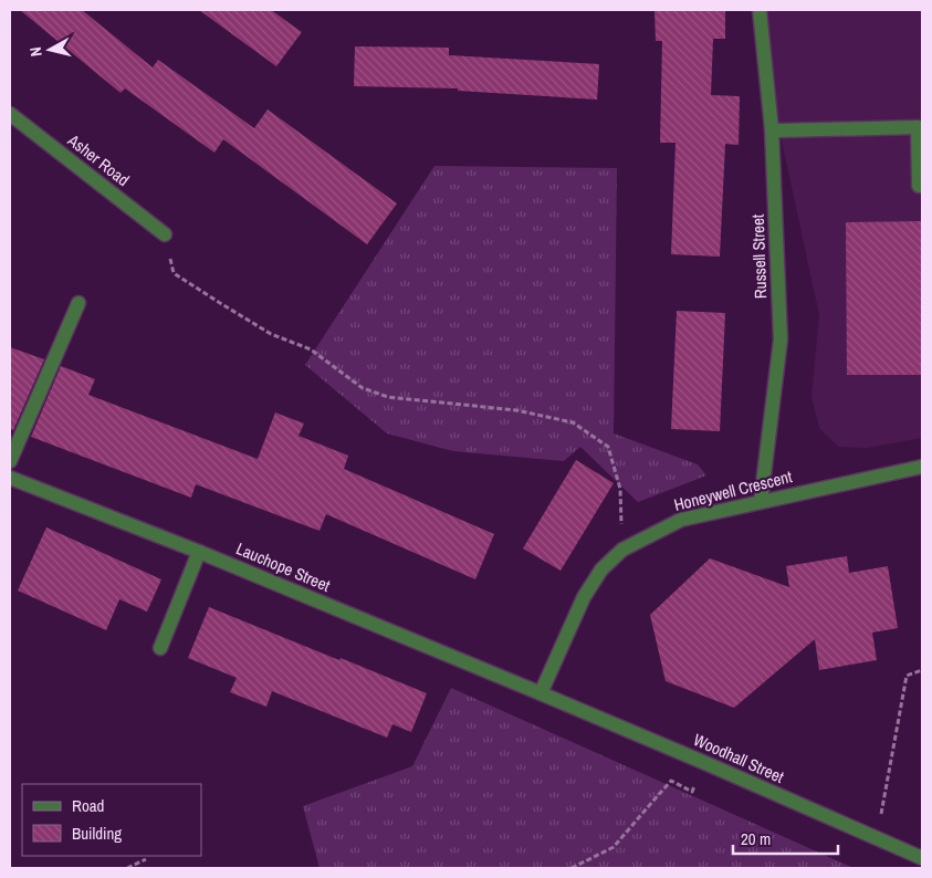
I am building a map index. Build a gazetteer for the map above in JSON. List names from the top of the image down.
{
  "streets": {
    "street": [
      "Asher Road",
      "Russell Street",
      "Honeywell Crescent",
      "Lauchope Street",
      "Woodhall Street"
    ]
  },
  "crossings": [
    ["Russell Street", "Honeywell Crescent"],
    ["Honeywell Crescent", "Lauchope Street"],
    ["Honeywell Crescent", "Woodhall Street"],
    ["Lauchope Street", "Woodhall Street"]
  ],
  "legend": ["Road", "Building"],
  "scale_bar": "20 m",
  "north": "left"
}
